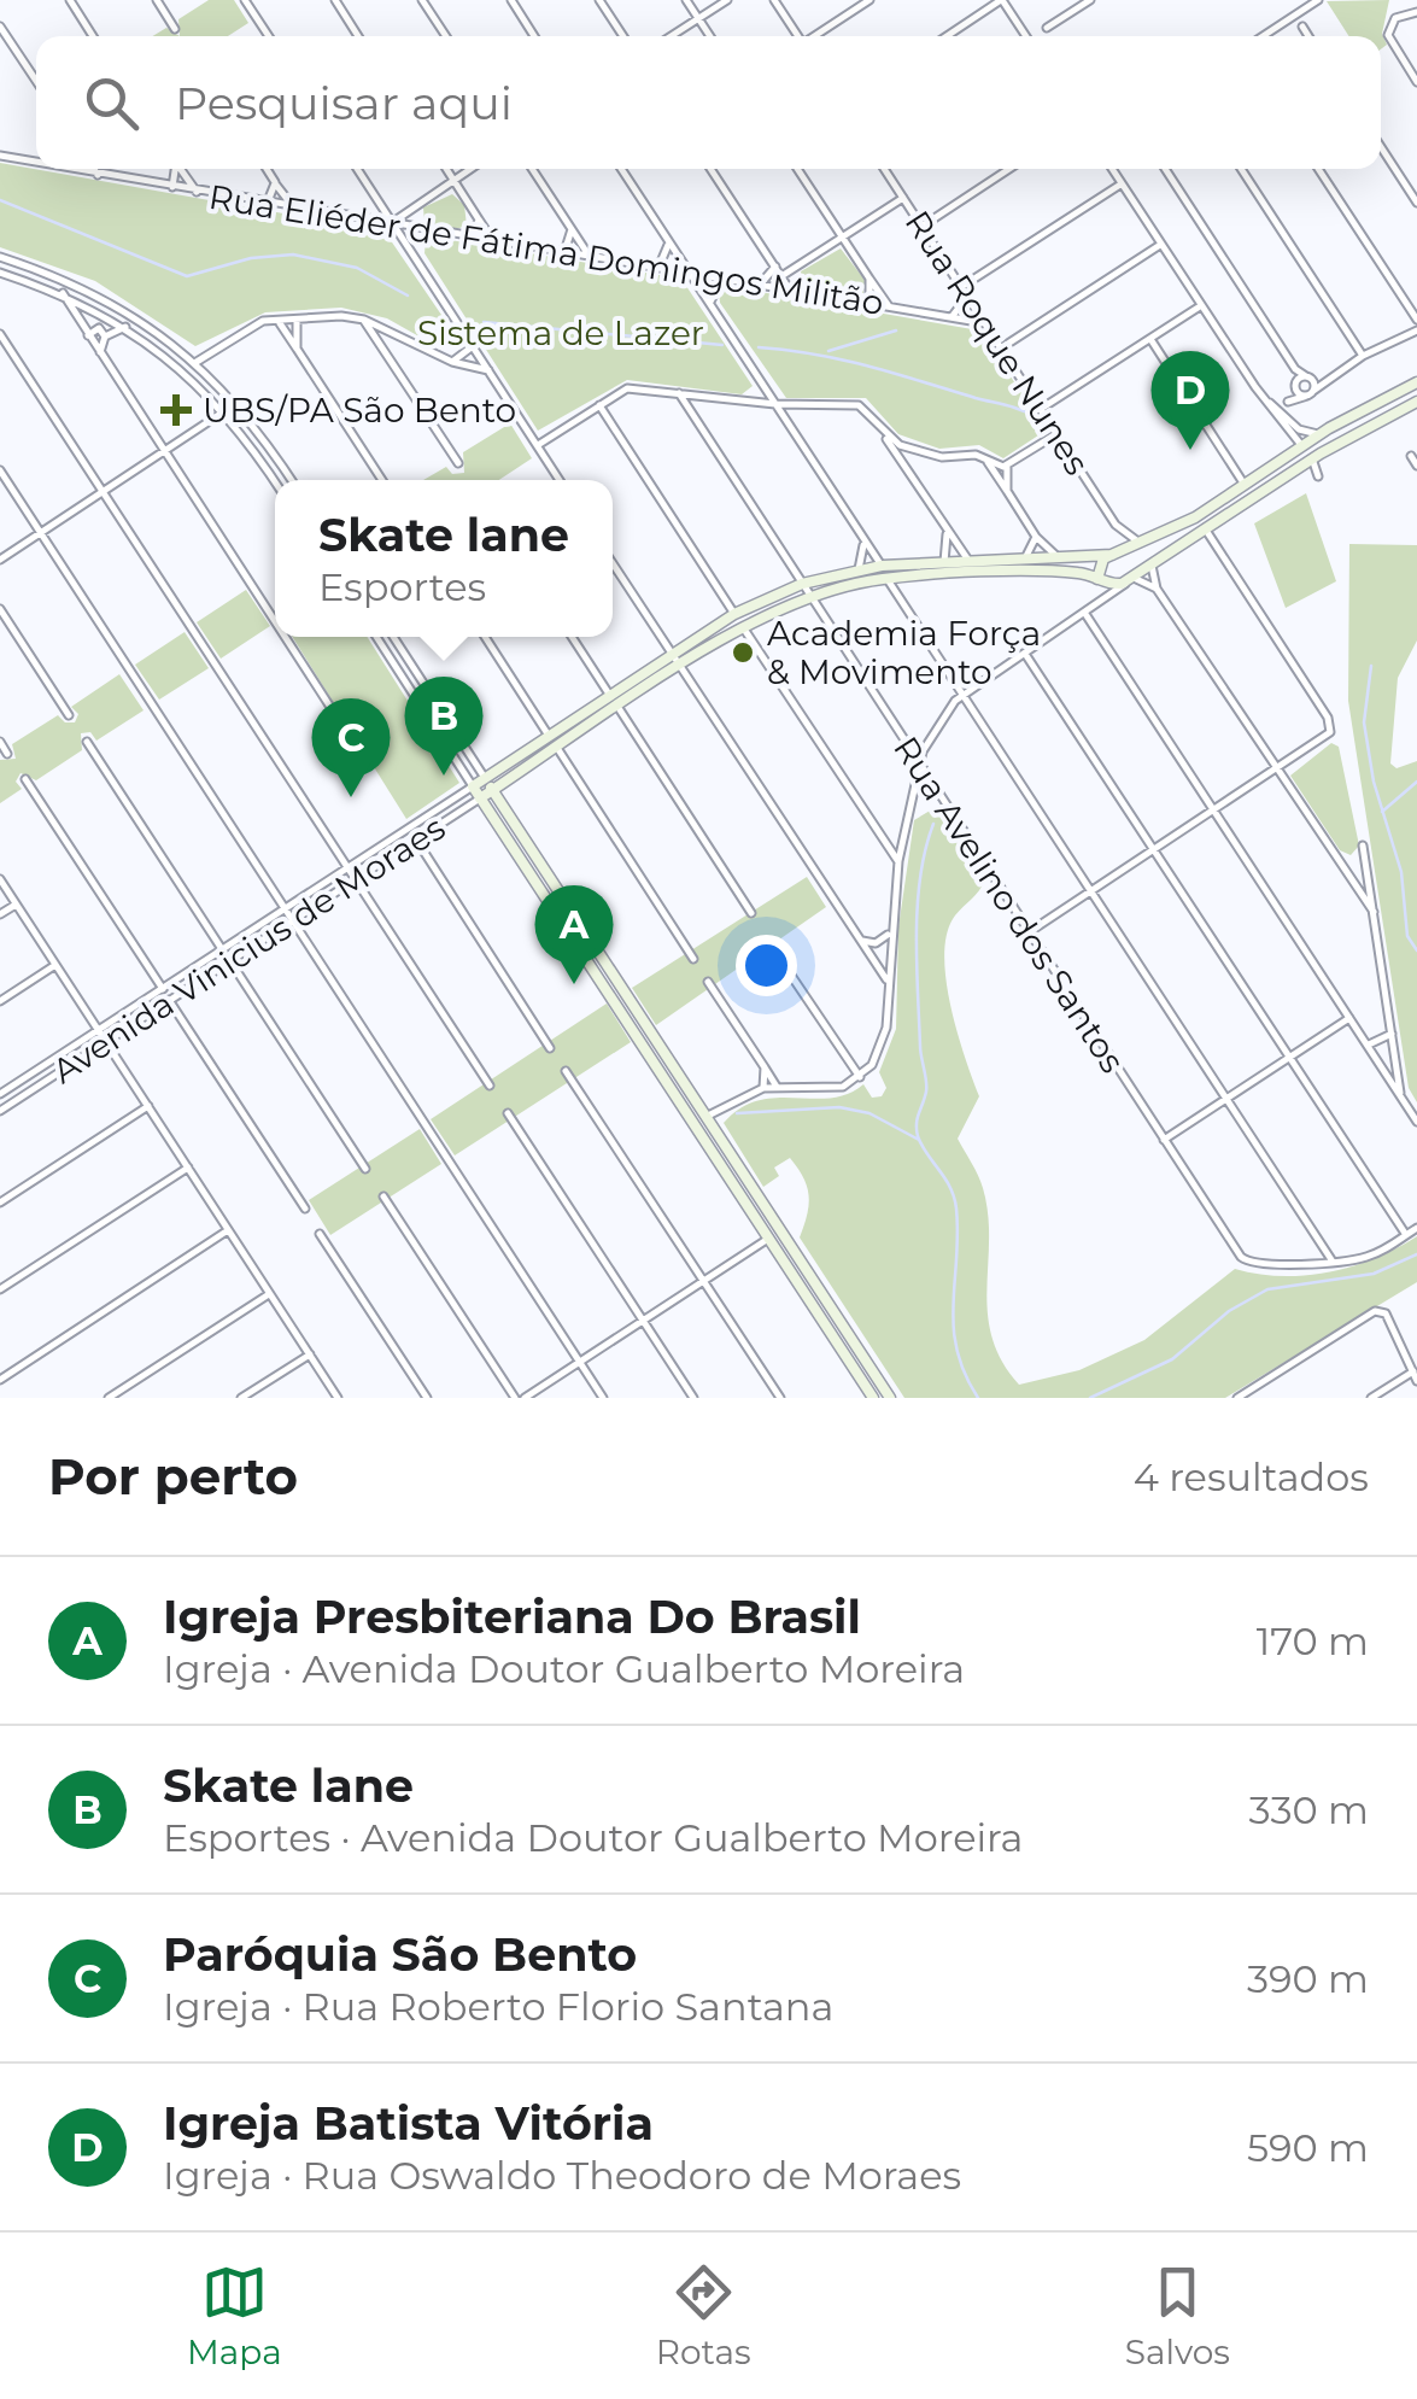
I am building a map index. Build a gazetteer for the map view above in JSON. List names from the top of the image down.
{
  "streets": {
    "main road": ["Avenida Vinicius de Moraes"],
    "street": ["Rua Eliéder de Fátima Domingos Militão", "Rua Roque Nunes", "Rua Avelino dos Santos"]
  },
  "crossings": [
    ["Rua Eliéder de Fátima Domingos Militão", "Rua Roque Nunes"],
    ["Rua Roque Nunes", "Avenida Vinicius de Moraes"],
    ["Rua Avelino dos Santos", "Avenida Vinicius de Moraes"]
  ],
  "parks": ["Sistema de Lazer"],
  "places": {
    "health": ["UBS/PA São Bento"],
    "other": ["Academia Força & Movimento"]
  },
  "page": {
    "search": "Pesquisar aqui",
    "pins": [
      "D",
      "B",
      "C",
      "A"
    ],
    "popup": ["Skate lane", "Esportes"],
    "heading": ["Por perto", "4 resultados"],
    "list": [
      {
        "mark": "A",
        "name": "Igreja Presbiteriana Do Brasil",
        "note": "Igreja · Avenida Doutor Gualberto Moreira",
        "value": "170 m"
      },
      {
        "mark": "B",
        "name": "Skate lane",
        "note": "Esportes · Avenida Doutor Gualberto Moreira",
        "value": "330 m"
      },
      {
        "mark": "C",
        "name": "Paróquia São Bento",
        "note": "Igreja · Rua Roberto Florio Santana",
        "value": "390 m"
      },
      {
        "mark": "D",
        "name": "Igreja Batista Vitória",
        "note": "Igreja · Rua Oswaldo Theodoro de Moraes",
        "value": "590 m"
      }
    ],
    "nav": ["Mapa", "Rotas", "Salvos"]
  }
}
